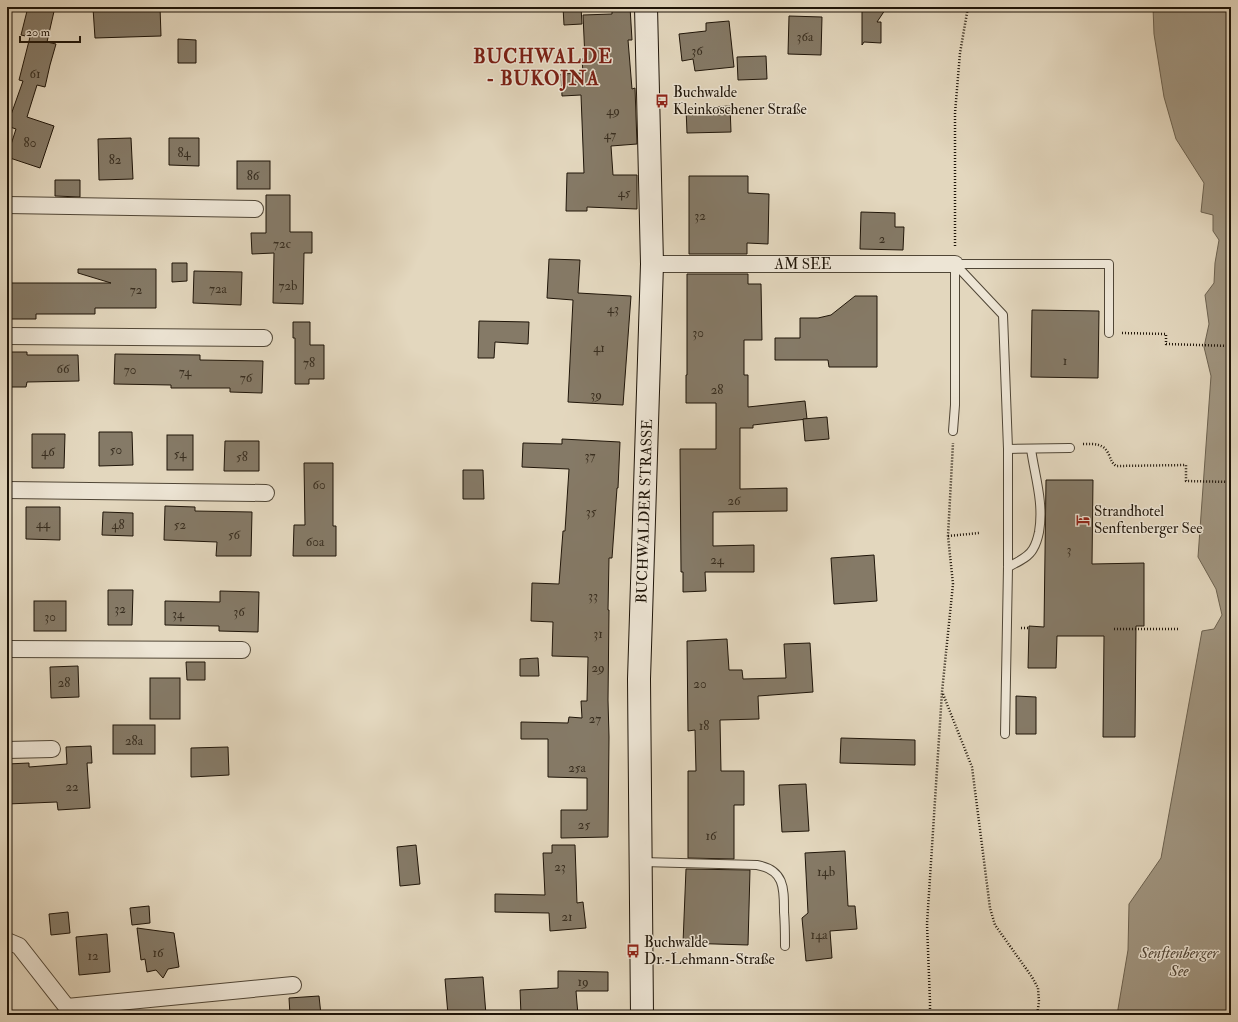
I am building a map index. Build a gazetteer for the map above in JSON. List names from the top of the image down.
{
  "streets": {
    "street": ["AM SEE", "BUCHWALDER STRASSE"]
  },
  "crossings": [
    ["AM SEE", "BUCHWALDER STRASSE"]
  ],
  "districts": ["BUCHWALDE - BUKOJNA"],
  "water": ["Senftenberger See"],
  "places": {
    "bus stop": ["Buchwalde Kleinkoschener Straße", "Buchwalde Dr.-Lehmann-Straße"],
    "hotel": ["Strandhotel Senftenberger See"]
  },
  "house_numbers": [
    "36a",
    "36",
    "61",
    "49",
    "47",
    "80",
    "84",
    "82",
    "86",
    "45",
    "32",
    "2",
    "72c",
    "72b",
    "72a",
    "72",
    "43",
    "30",
    "41",
    "1",
    "78",
    "66",
    "70",
    "74",
    "76",
    "28",
    "39",
    "50",
    "46",
    "54",
    "37",
    "58",
    "60",
    "26",
    "35",
    "44",
    "48",
    "52",
    "56",
    "60a",
    "3",
    "24",
    "33",
    "32",
    "36",
    "34",
    "30",
    "31",
    "29",
    "28",
    "20",
    "27",
    "18",
    "28a",
    "25a",
    "22",
    "25",
    "16",
    "23",
    "14b",
    "21",
    "14a",
    "16",
    "12",
    "19"
  ],
  "scale_bar": "20 m"
}
